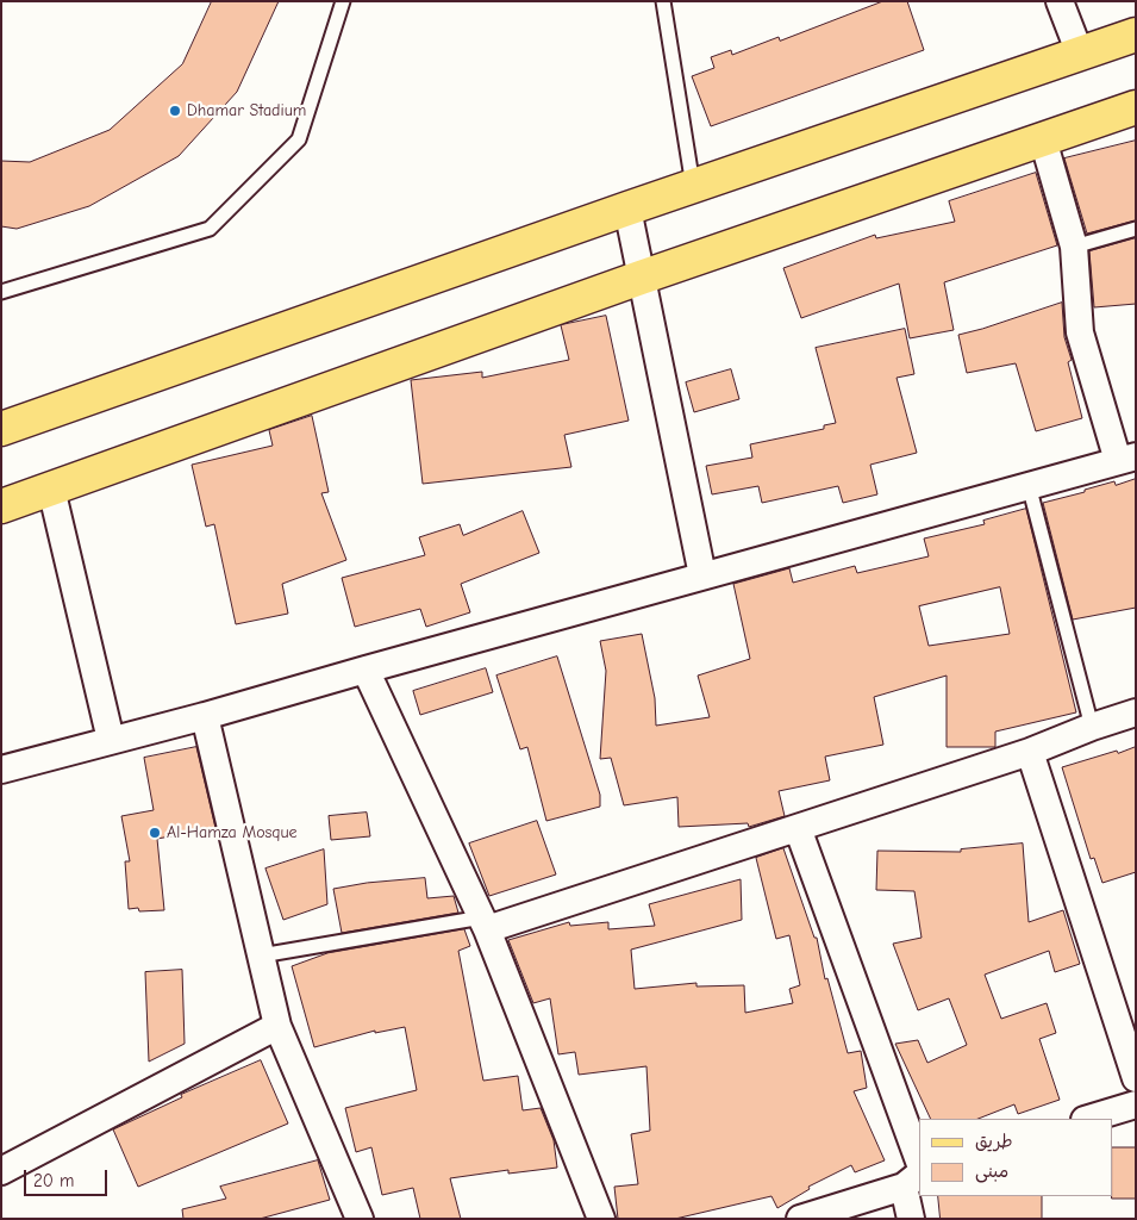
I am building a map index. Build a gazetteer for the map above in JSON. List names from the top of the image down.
{
  "places": ["Dhamar Stadium", "Al-Hamza Mosque"],
  "legend": ["طريق", "مبنى"],
  "scale_bar": "20 m"
}
